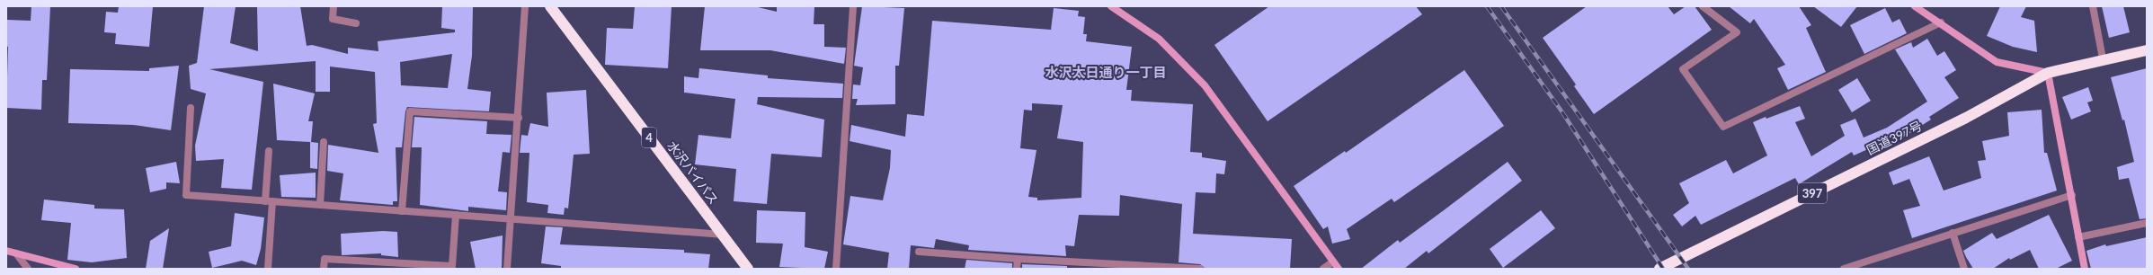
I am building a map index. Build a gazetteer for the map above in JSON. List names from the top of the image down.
{
  "streets": {
    "highway": [
      "4",
      "国道397号",
      "水沢バイパス",
      "397"
    ]
  },
  "districts": ["水沢太日通り一丁目"]
}
